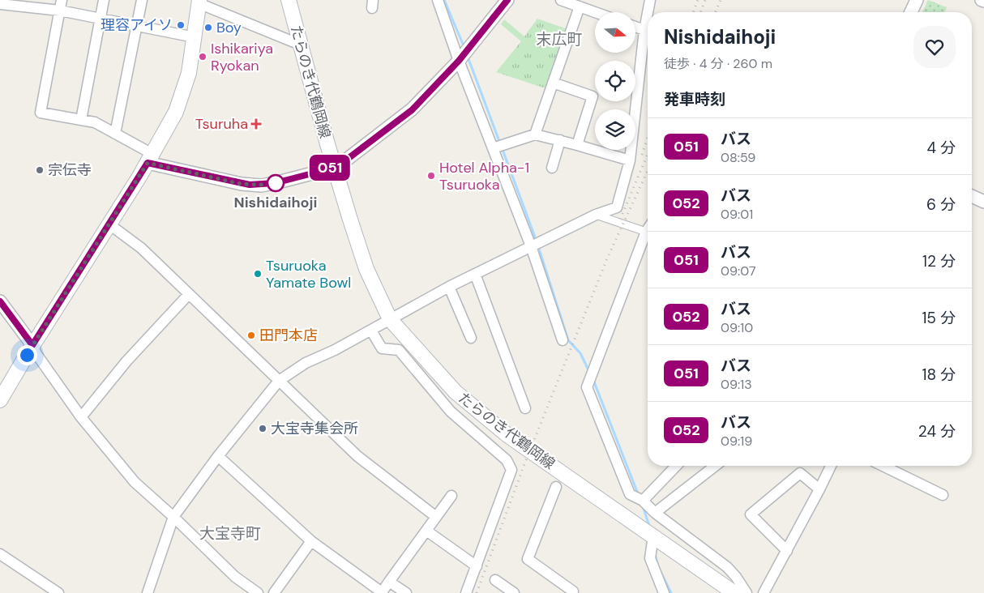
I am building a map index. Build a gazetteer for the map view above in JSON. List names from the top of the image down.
{
  "streets": {
    "main road": ["たらのき代鶴岡線"]
  },
  "districts": ["末広町", "大宝寺町"],
  "places": {
    "other": [
      "理容アイソ",
      "Boy",
      "Ishikariya Ryokan",
      "宗伝寺",
      "Hotel Alpha-1 Tsuruoka",
      "Nishidaihoji",
      "Tsuruoka Yamate Bowl",
      "田門本店",
      "大宝寺集会所"
    ],
    "health": ["Tsuruha"]
  },
  "lines": ["bus line 051"],
  "north": "right",
  "page": {
    "on_map": "051",
    "heading": [
      ["Nishidaihoji", "徒歩 · 4 分 · 260 m"],
      "発車時刻"
    ],
    "list": [
      {
        "mark": "051",
        "name": "バス",
        "note": "08:59",
        "value": "4 分"
      },
      {
        "mark": "052",
        "name": "バス",
        "note": "09:01",
        "value": "6 分"
      },
      {
        "mark": "051",
        "name": "バス",
        "note": "09:07",
        "value": "12 分"
      },
      {
        "mark": "052",
        "name": "バス",
        "note": "09:10",
        "value": "15 分"
      },
      {
        "mark": "051",
        "name": "バス",
        "note": "09:13",
        "value": "18 分"
      },
      {
        "mark": "052",
        "name": "バス",
        "note": "09:19",
        "value": "24 分"
      }
    ]
  }
}
